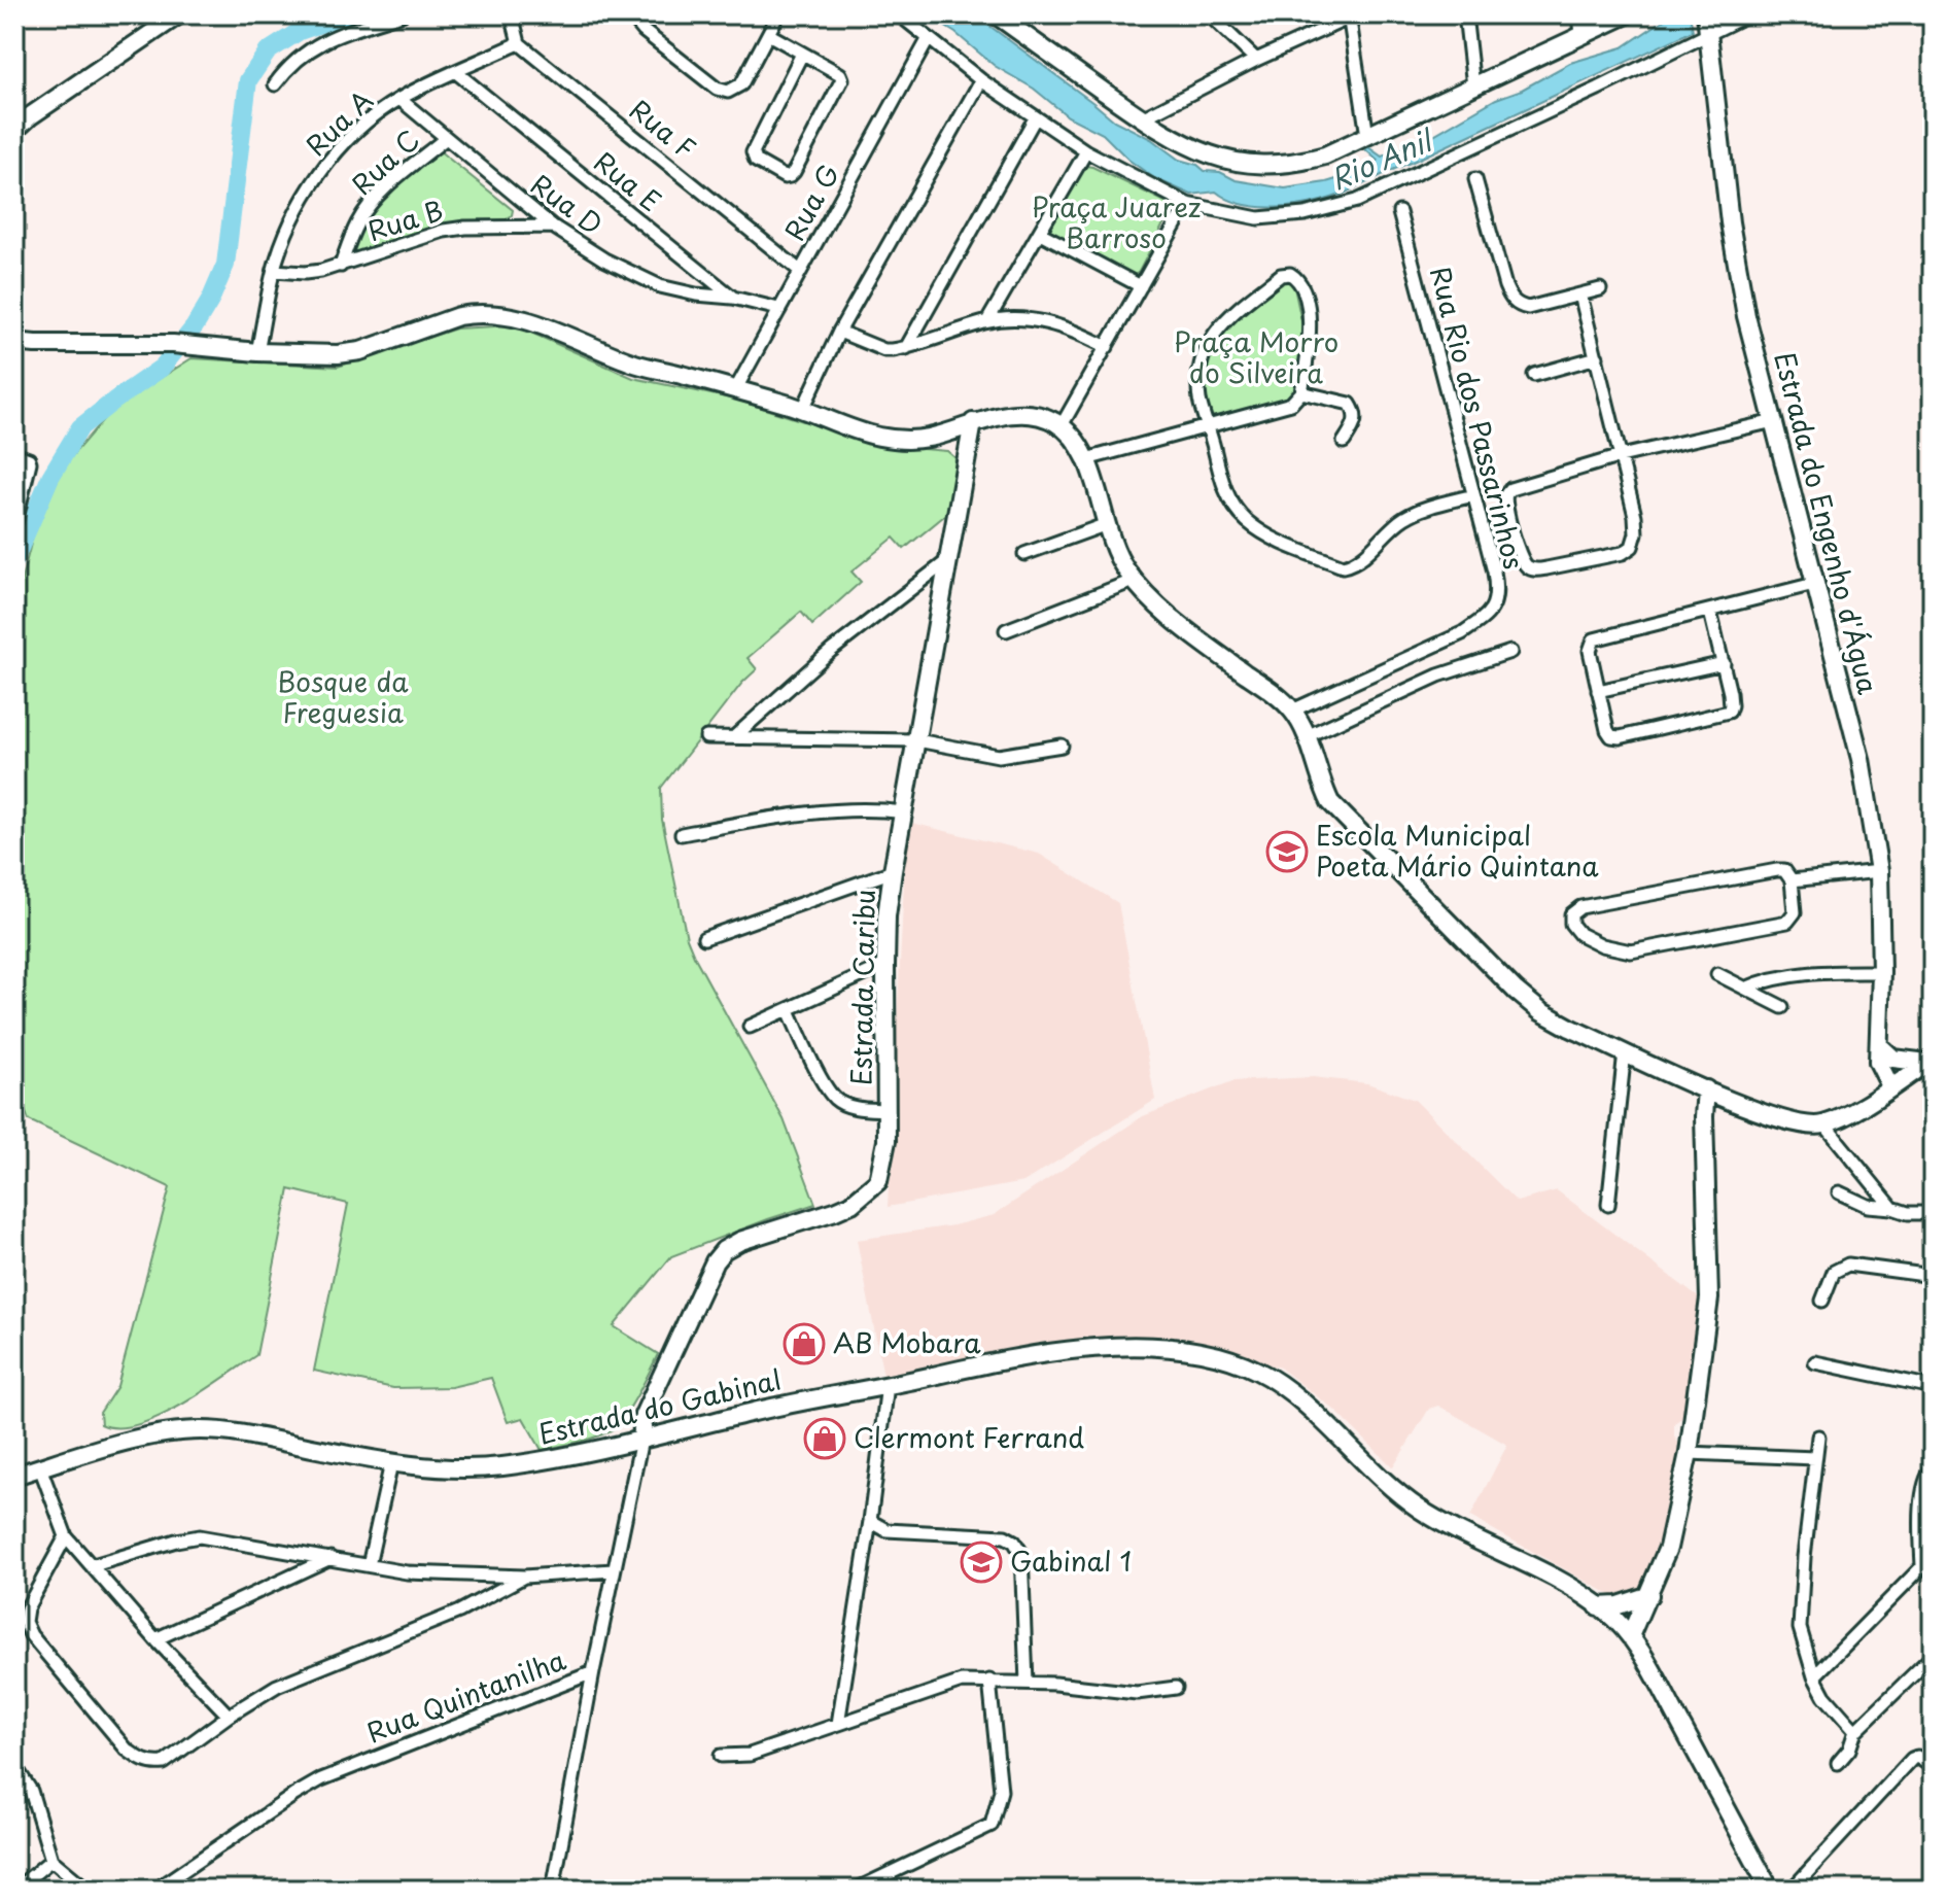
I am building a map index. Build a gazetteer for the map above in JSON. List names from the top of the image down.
{
  "streets": {
    "main road": ["Estrada do Engenho d'Água", "Estrada Caribu", "Estrada do Gabinal"],
    "street": [
      "Rua A",
      "Rua F",
      "Rua C",
      "Rua E",
      "Rua G",
      "Rua D",
      "Rua B",
      "Rua Rio dos Passarinhos",
      "Rua Quintanilha"
    ]
  },
  "crossings": [
    ["Rua A", "Rua F"],
    ["Rua A", "Rua E"],
    ["Rua A", "Rua D"],
    ["Rua A", "Rua B"],
    ["Rua F", "Rua G"],
    ["Rua C", "Rua D"],
    ["Rua C", "Rua B"],
    ["Rua E", "Rua G"],
    ["Rua E", "Rua D"],
    ["Rua D", "Rua B"],
    ["Estrada Caribu", "Estrada do Gabinal"],
    ["Estrada Caribu", "Rua Quintanilha"],
    ["Estrada do Gabinal", "Rua Quintanilha"]
  ],
  "water": ["Rio Anil"],
  "parks": ["Praça Juarez Barroso", "Praça Morro do Silveira", "Bosque da Freguesia"],
  "places": {
    "school or university": ["Escola Municipal Poeta Mário Quintana", "Gabinal 1"],
    "shop": ["AB Mobara", "Clermont Ferrand"]
  }
}
